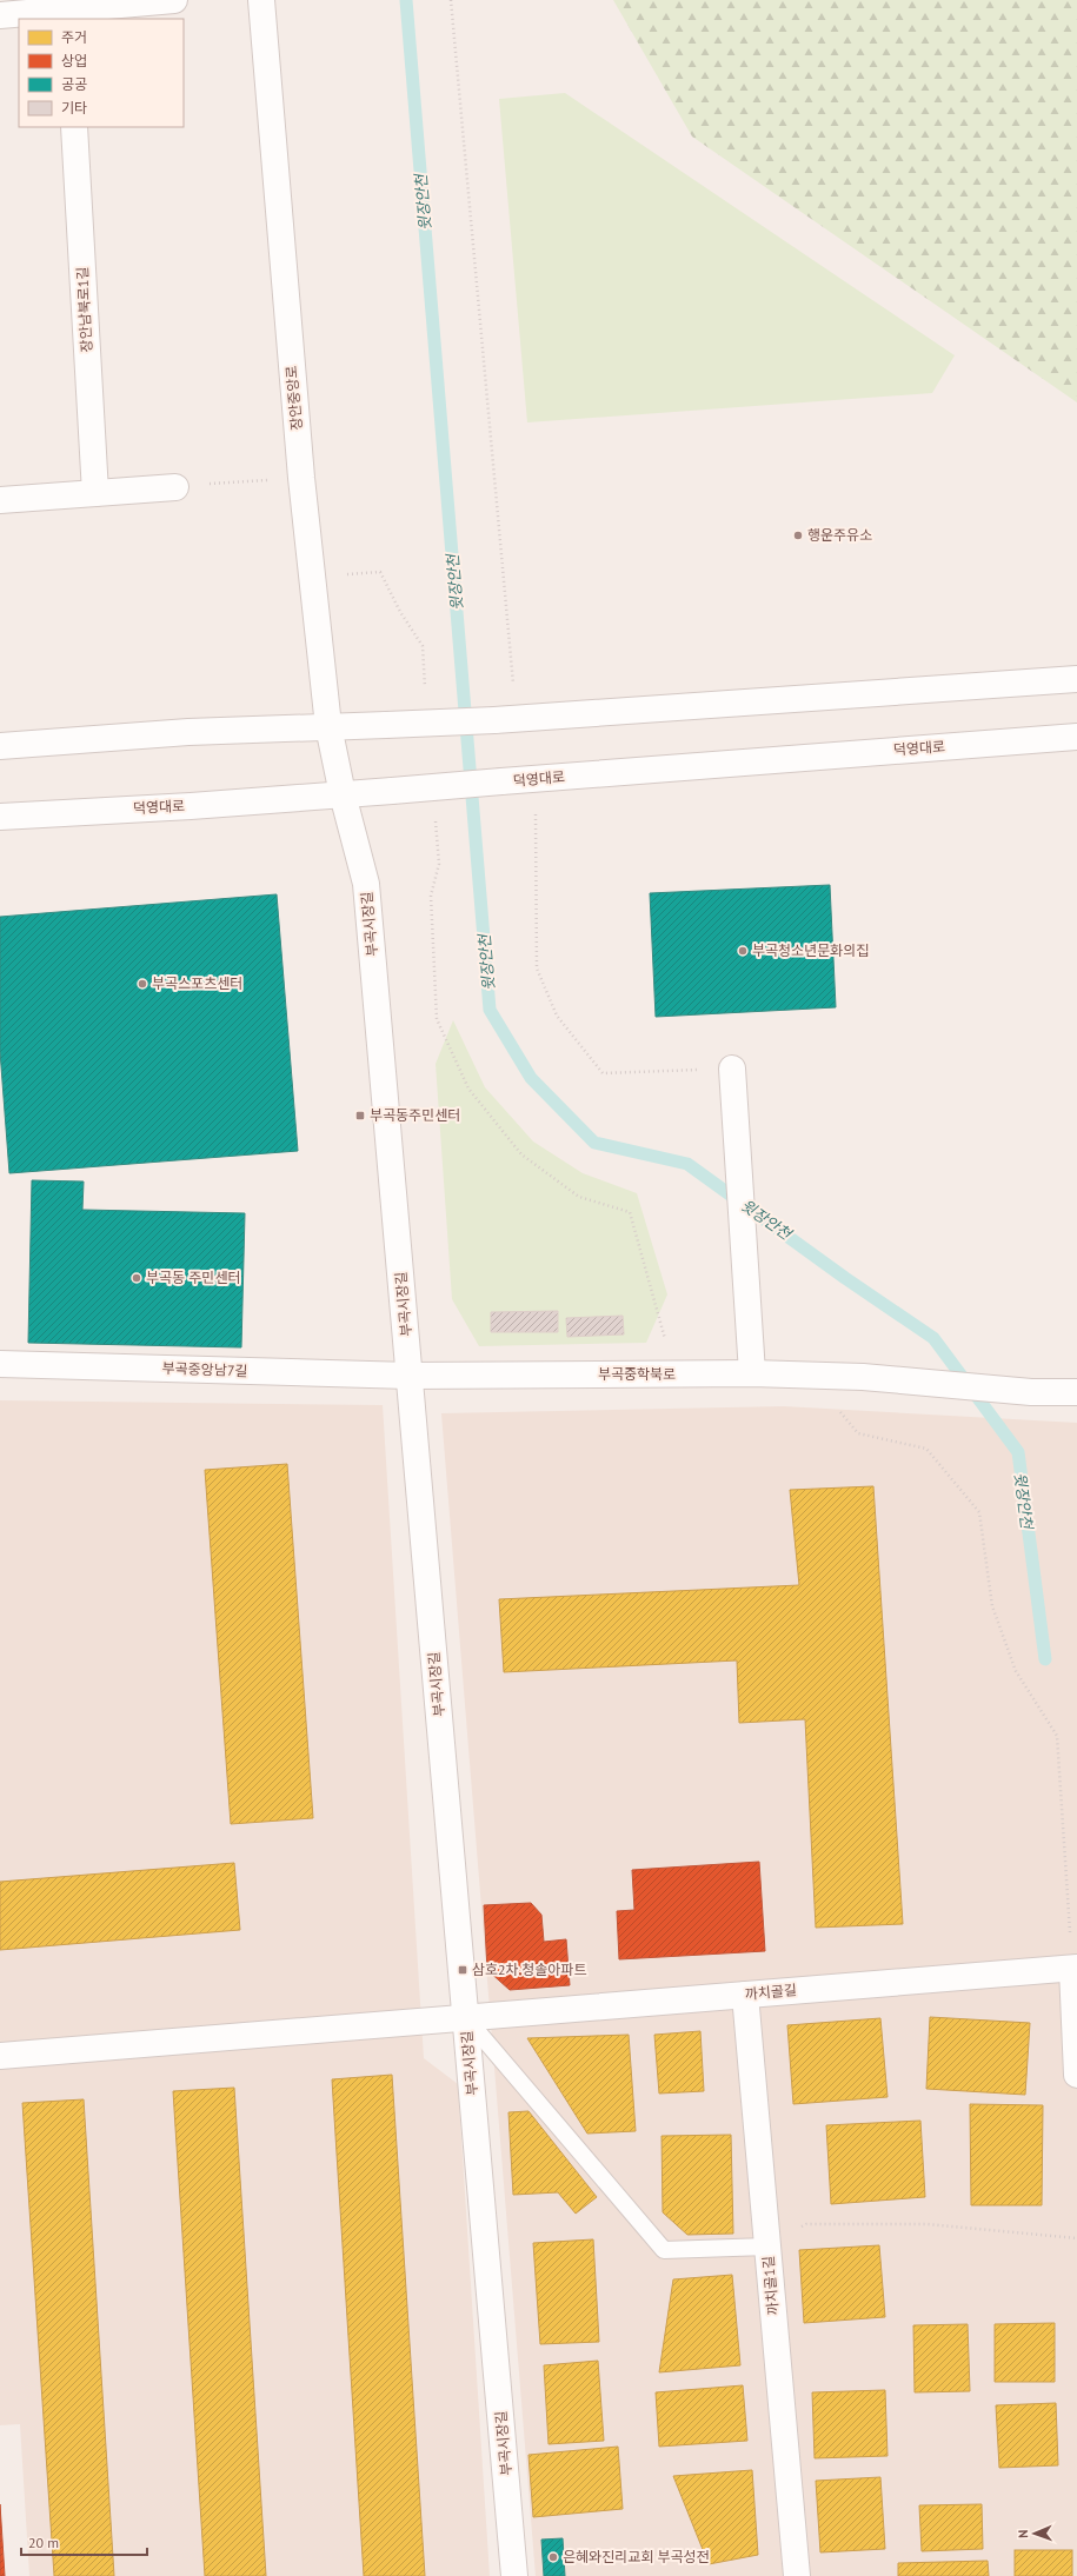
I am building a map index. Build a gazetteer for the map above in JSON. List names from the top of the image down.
{
  "streets": {
    "street": [
      "장안남북로1길",
      "장안중앙로",
      "덕영대로",
      "부곡시장길",
      "부곡중앙남7길",
      "부곡중학북로",
      "까치골길",
      "까치골1길"
    ]
  },
  "crossings": [
    ["장안중앙로", "덕영대로"],
    ["장안중앙로", "부곡시장길"],
    ["덕영대로", "부곡시장길"],
    ["부곡시장길", "부곡중앙남7길"],
    ["부곡시장길", "부곡중학북로"],
    ["부곡시장길", "까치골길"],
    ["부곡중앙남7길", "부곡중학북로"],
    ["까치골길", "까치골1길"]
  ],
  "water": ["윗장안천"],
  "places": {
    "other": [
      "행운주유소",
      "부곡청소년문화의집",
      "부곡스포츠센터",
      "부곡동 주민센터",
      "은혜와진리교회 부곡성전"
    ],
    "transit": ["부곡동주민센터", "삼호2차.청솔아파트"]
  },
  "legend": [
    "주거",
    "상업",
    "공공",
    "기타"
  ],
  "scale_bar": "20 m",
  "north": "left"
}
